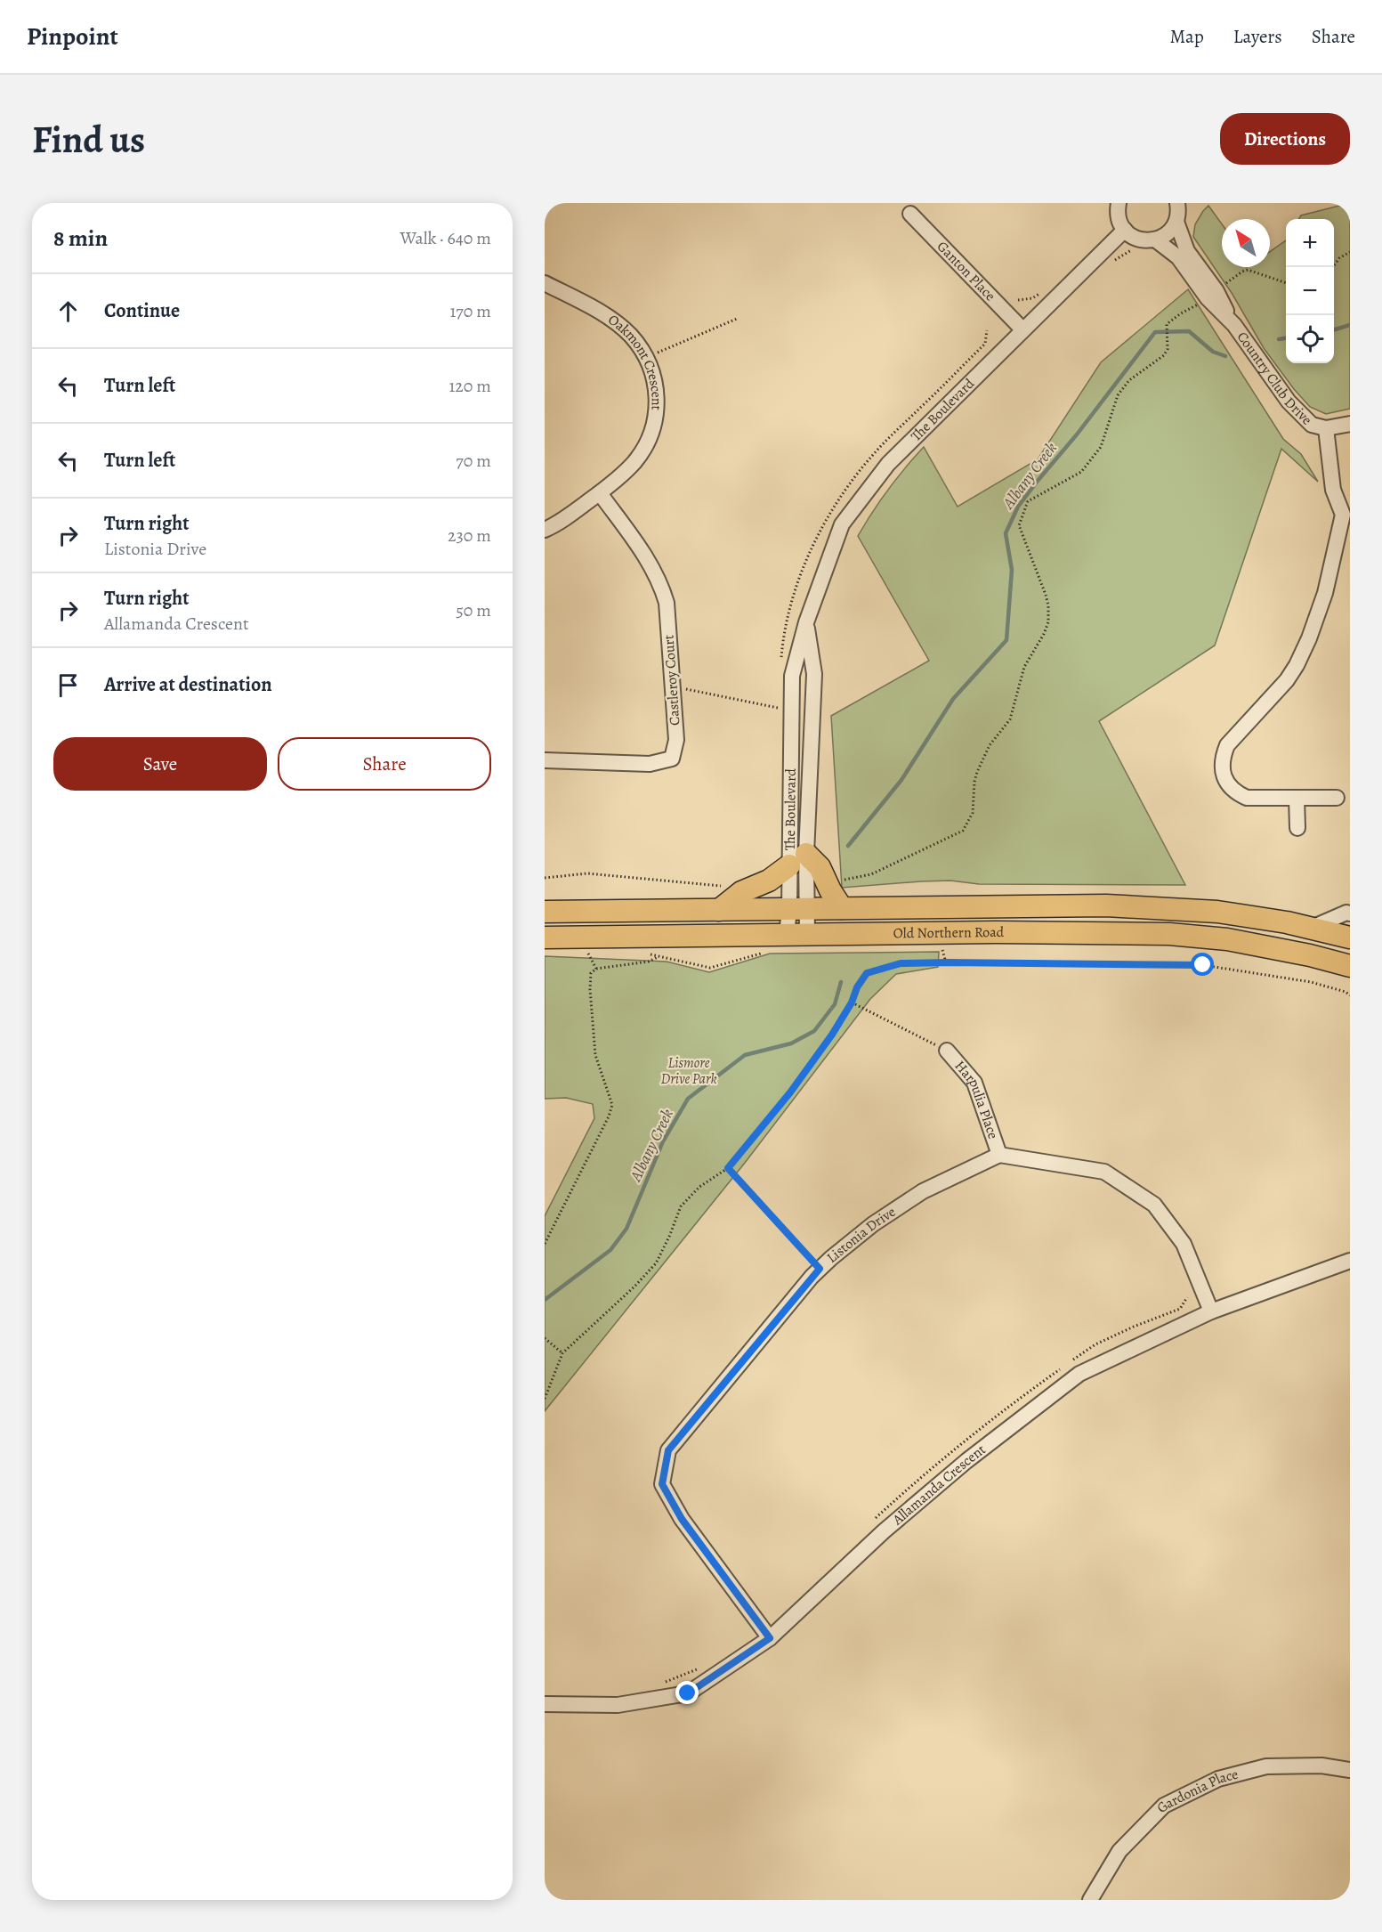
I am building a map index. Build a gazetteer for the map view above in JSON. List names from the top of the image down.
{
  "streets": {
    "highway": ["Old Northern Road"],
    "street": [
      "Ganton Place",
      "Oakmont Crescent",
      "Country Club Drive",
      "The Boulevard",
      "Castleroy Court",
      "Harpulia Place",
      "Listonia Drive",
      "Allamanda Crescent",
      "Gardonia Place"
    ]
  },
  "crossings": [
    ["Ganton Place", "The Boulevard"],
    ["Oakmont Crescent", "Castleroy Court"],
    ["The Boulevard", "Old Northern Road"],
    ["Harpulia Place", "Listonia Drive"],
    ["Listonia Drive", "Allamanda Crescent"]
  ],
  "water": ["Albany Creek"],
  "parks": ["Lismore Drive Park"],
  "north": "top left",
  "page": {
    "header": "Pinpoint",
    "nav": ["Map", "Layers", "Share"],
    "buttons": [
      "Directions",
      ["Save", "Share"]
    ],
    "title": "Find us",
    "heading": ["8 min", "Walk · 640 m"],
    "map_buttons": ["+", "−"],
    "list": [
      ["Continue", "170 m"],
      ["Turn left", "120 m"],
      ["Turn left", "70 m"],
      ["Turn right", "Listonia Drive", "230 m"],
      ["Turn right", "Allamanda Crescent", "50 m"],
      "Arrive at destination"
    ]
  }
}
